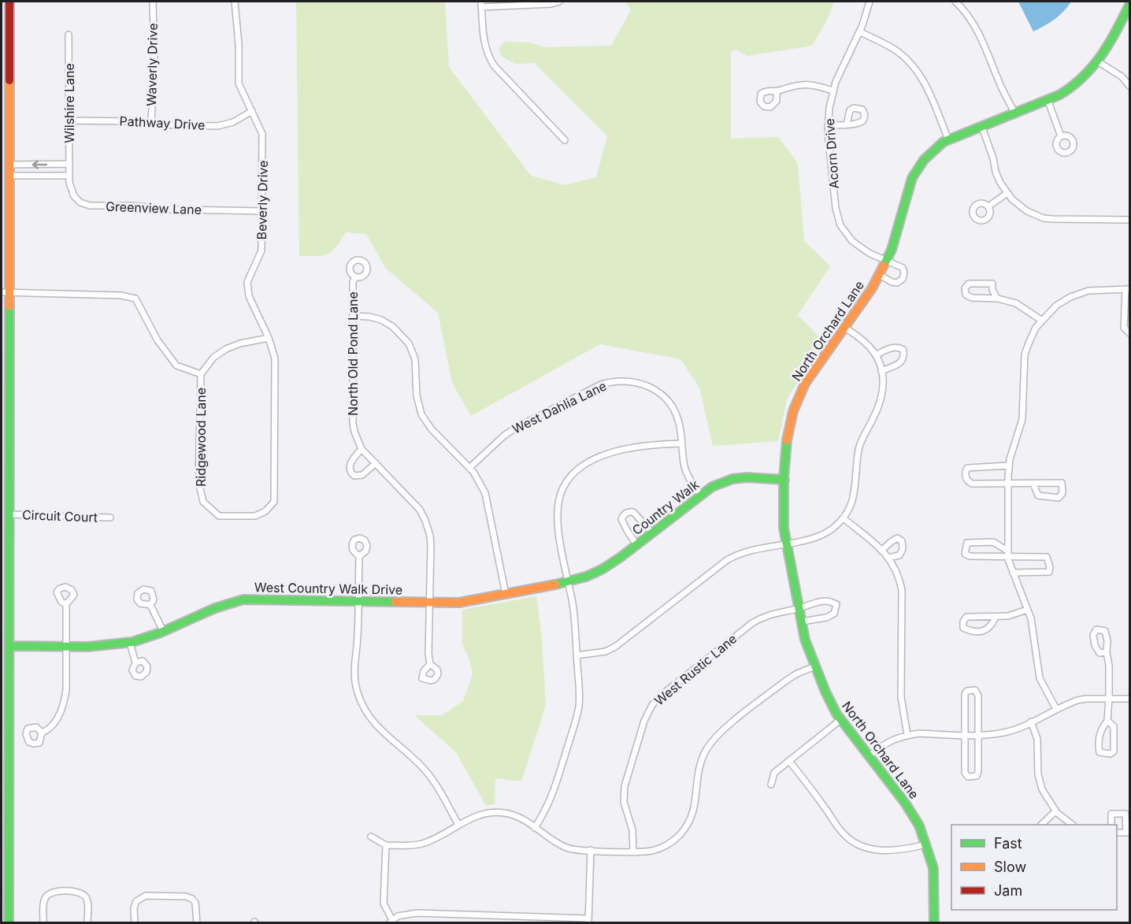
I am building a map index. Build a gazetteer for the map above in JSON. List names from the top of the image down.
{
  "streets": {
    "street": [
      "Waverly Drive",
      "Wilshire Lane",
      "Pathway Drive",
      "Acorn Drive",
      "Beverly Drive",
      "Greenview Lane",
      "North Orchard Lane",
      "North Old Pond Lane",
      "West Dahlia Lane",
      "Ridgewood Lane",
      "Country Walk",
      "Circuit Court",
      "West Country Walk Drive",
      "West Rustic Lane"
    ]
  },
  "crossings": [
    ["Waverly Drive", "Pathway Drive"],
    ["Wilshire Lane", "Pathway Drive"],
    ["Wilshire Lane", "Greenview Lane"],
    ["Pathway Drive", "Beverly Drive"],
    ["Acorn Drive", "North Orchard Lane"],
    ["Beverly Drive", "Greenview Lane"],
    ["Beverly Drive", "Ridgewood Lane"],
    ["North Orchard Lane", "Country Walk"],
    ["North Orchard Lane", "West Rustic Lane"],
    ["North Old Pond Lane", "West Country Walk Drive"],
    ["West Dahlia Lane", "Country Walk"],
    ["Country Walk", "West Country Walk Drive"]
  ],
  "legend": ["Fast", "Slow", "Jam"]
}
